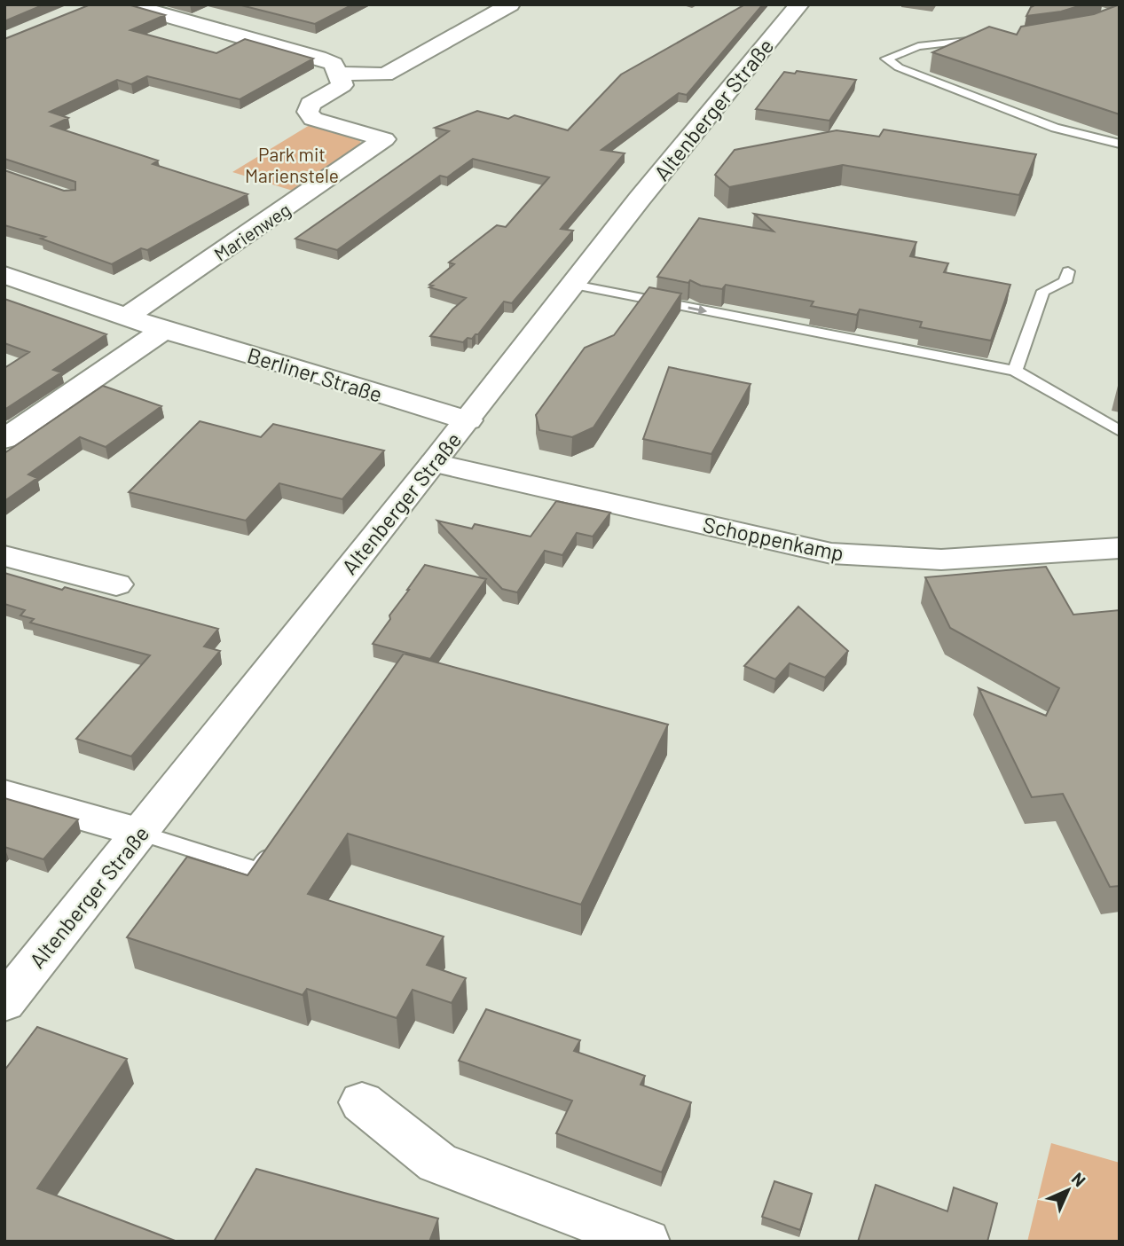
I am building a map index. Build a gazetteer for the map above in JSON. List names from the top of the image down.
{
  "streets": {
    "street": [
      "Altenberger Straße",
      "Marienweg",
      "Berliner Straße",
      "Schoppenkamp"
    ]
  },
  "crossings": [
    ["Altenberger Straße", "Berliner Straße"],
    ["Altenberger Straße", "Schoppenkamp"],
    ["Marienweg", "Berliner Straße"]
  ],
  "parks": ["Park mit Marienstele"],
  "north": "top right"
}
